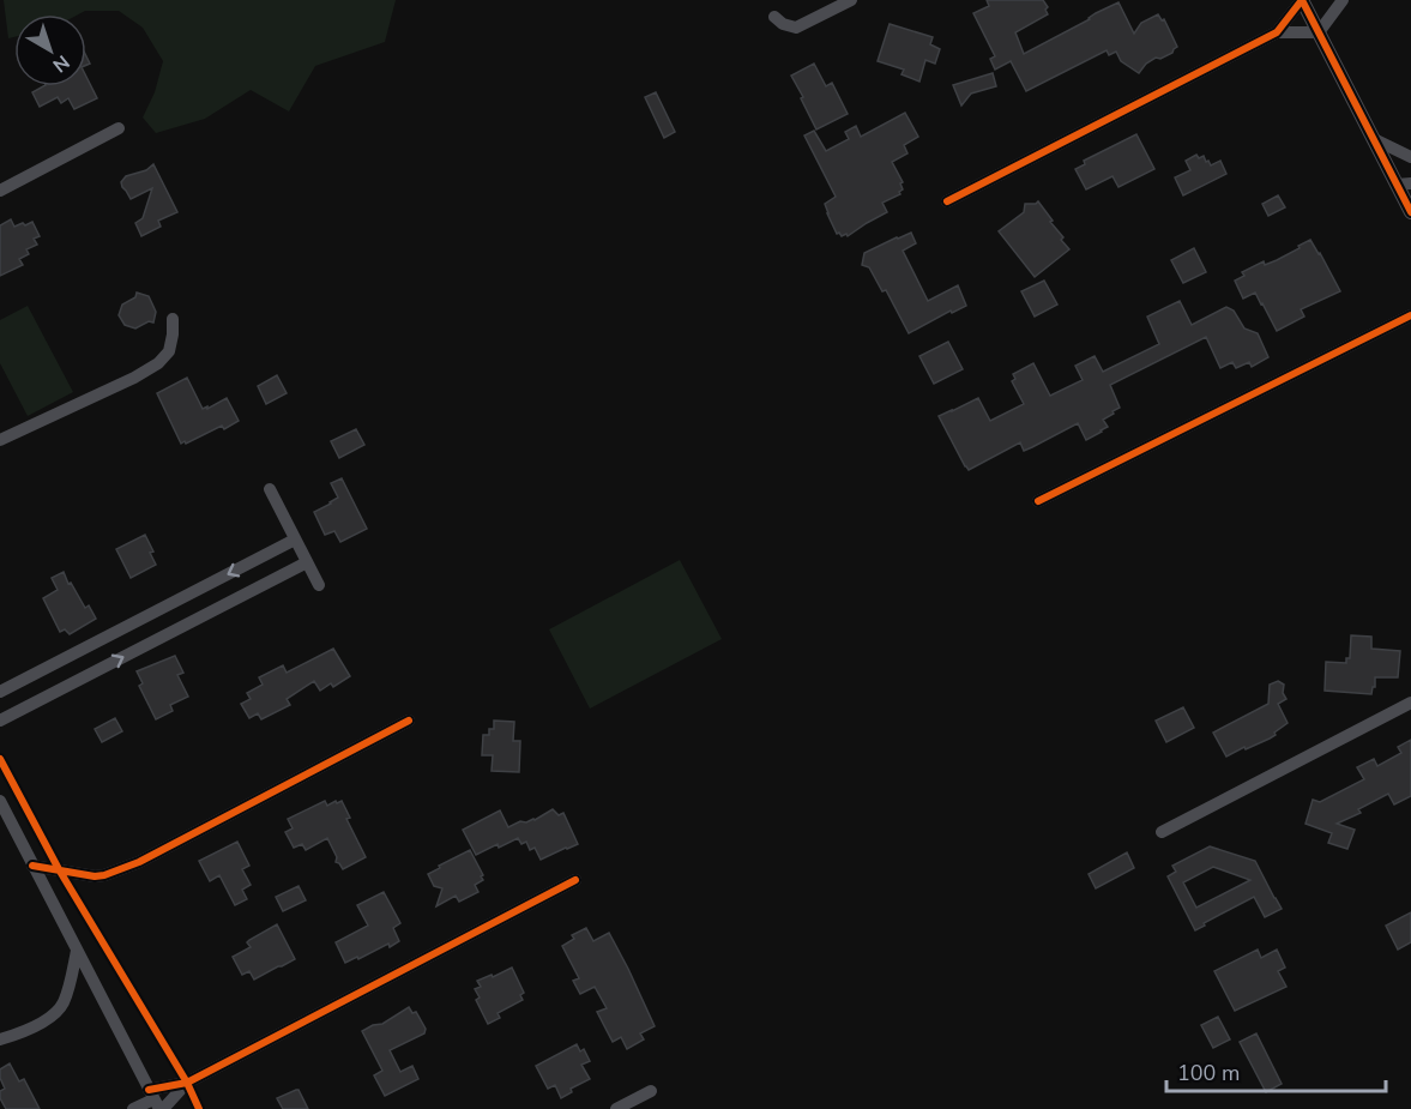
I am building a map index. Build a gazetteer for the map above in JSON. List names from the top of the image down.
{
  "scale_bar": "100 m",
  "north": "bottom right"
}
